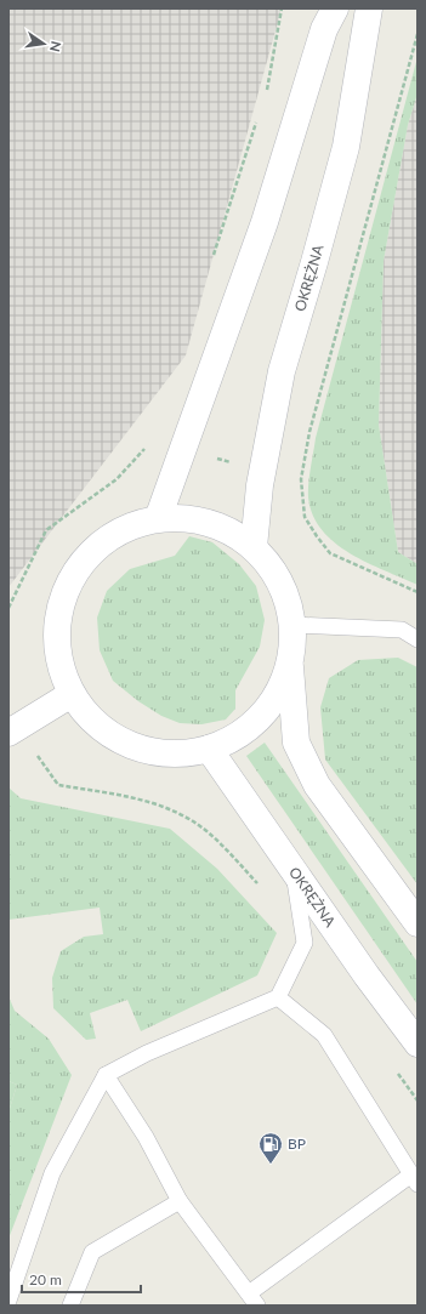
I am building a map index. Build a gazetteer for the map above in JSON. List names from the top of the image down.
{
  "streets": {
    "street": ["OKRĘŻNA"]
  },
  "places": {
    "fuel station": ["BP"]
  },
  "scale_bar": "20 m",
  "north": "right"
}
